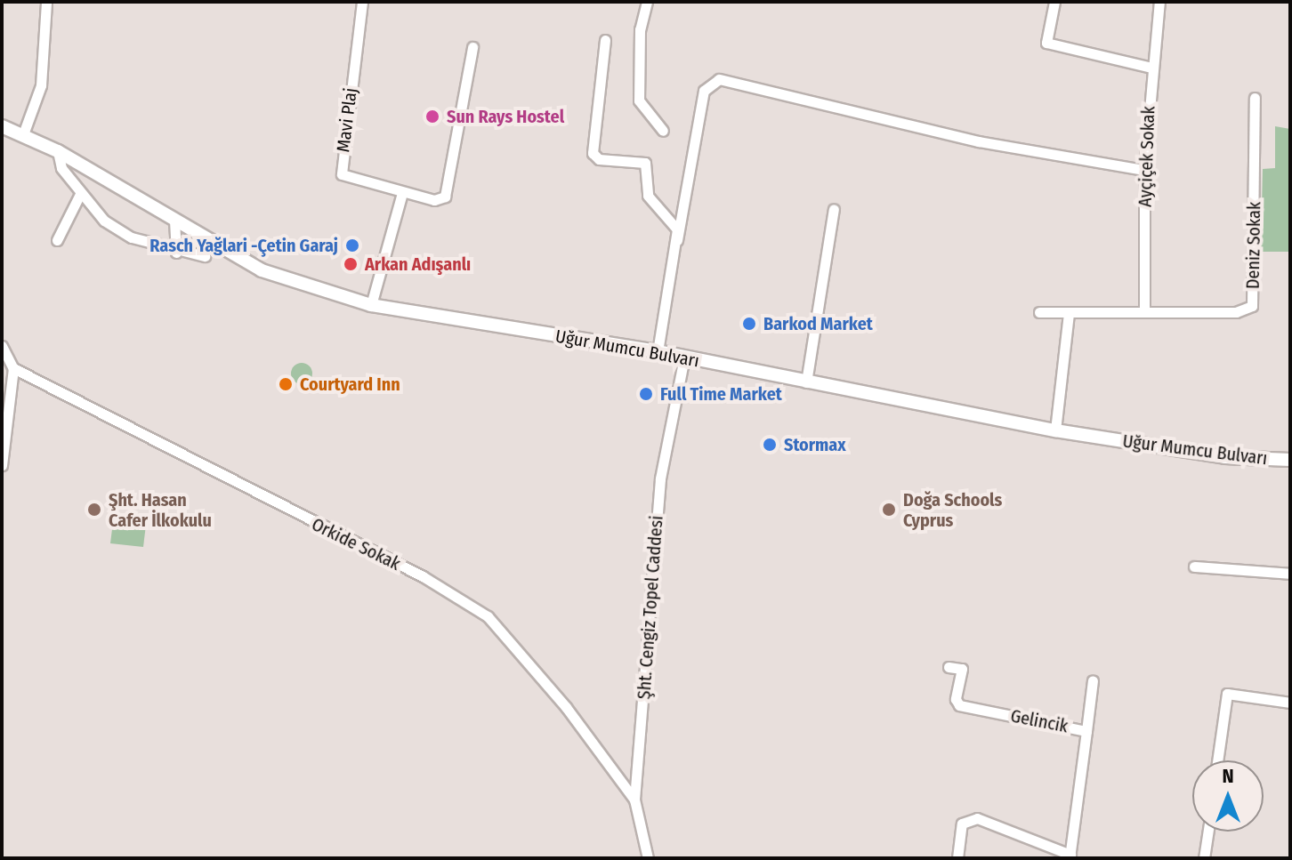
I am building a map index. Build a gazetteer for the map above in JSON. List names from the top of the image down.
{
  "streets": {
    "main road": ["Uğur Mumcu Bulvarı"],
    "street": [
      "Mavi Plaj",
      "Ayçiçek Sokak",
      "Deniz Sokak",
      "Orkide Sokak",
      "Şht. Cengiz Topel Caddesi",
      "Gelincik"
    ]
  },
  "crossings": [
    ["Ayçiçek Sokak", "Deniz Sokak"],
    ["Uğur Mumcu Bulvarı", "Şht. Cengiz Topel Caddesi"],
    ["Orkide Sokak", "Şht. Cengiz Topel Caddesi"]
  ],
  "places": [
    "Sun Rays Hostel",
    "Rasch Yağlari -Çetin Garaj",
    "Arkan Adışanlı",
    "Barkod Market",
    "Courtyard Inn",
    "Full Time Market",
    "Stormax",
    "Şht. Hasan Cafer İlkokulu",
    "Doğa Schools Cyprus"
  ],
  "north": "top"
}
